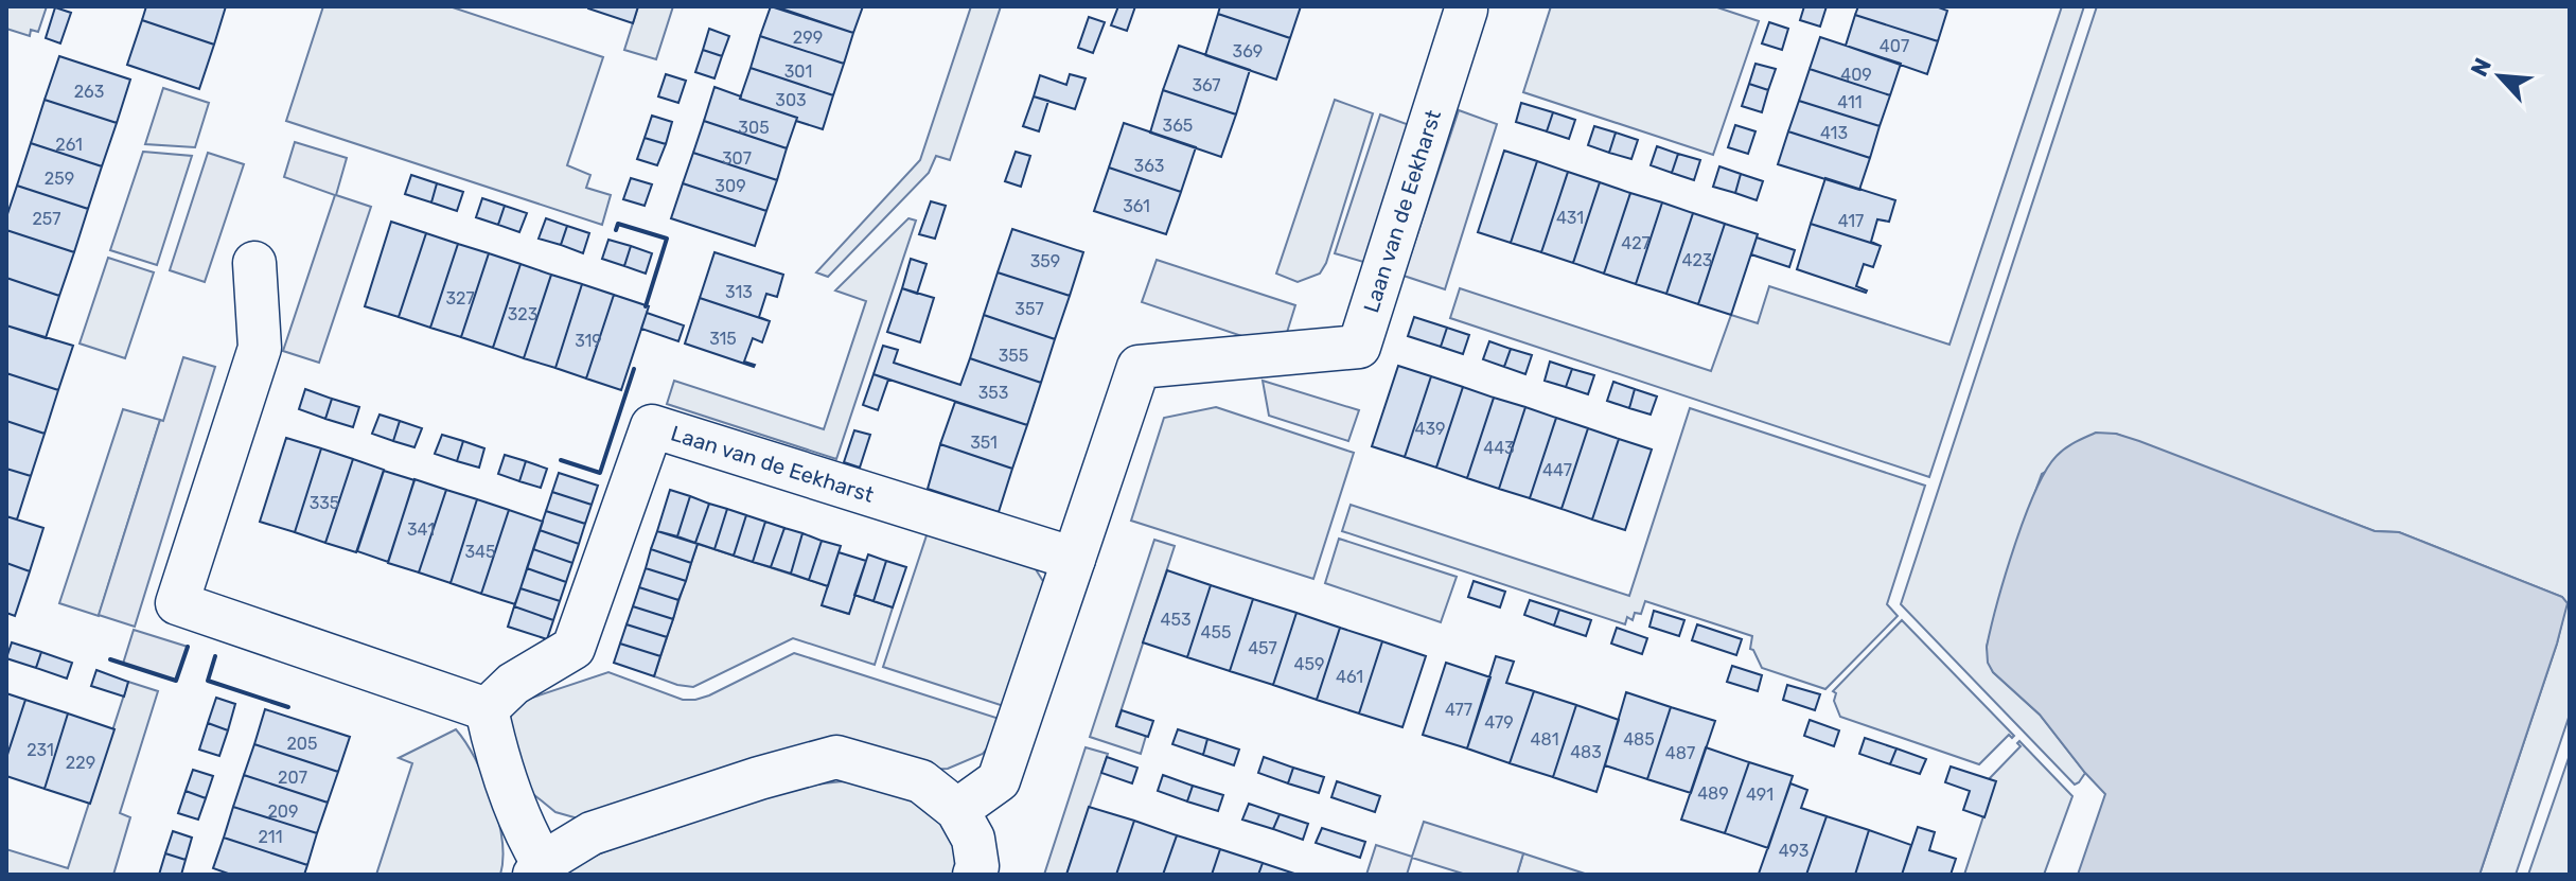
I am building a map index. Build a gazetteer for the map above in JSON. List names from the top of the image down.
{
  "streets": {
    "street": ["Laan van de Eekharst"]
  },
  "house_numbers": [
    "299",
    "407",
    "369",
    "301",
    "409",
    "367",
    "263",
    "303",
    "411",
    "365",
    "305",
    "413",
    "261",
    "307",
    "363",
    "259",
    "309",
    "361",
    "431",
    "257",
    "417",
    "427",
    "423",
    "359",
    "313",
    "327",
    "357",
    "323",
    "315",
    "319",
    "355",
    "353",
    "439",
    "351",
    "443",
    "447",
    "335",
    "341",
    "345",
    "453",
    "455",
    "457",
    "459",
    "461",
    "477",
    "479",
    "481",
    "485",
    "205",
    "231",
    "483",
    "487",
    "229",
    "207",
    "489",
    "491",
    "209",
    "211",
    "493"
  ],
  "north": "top left"
}
